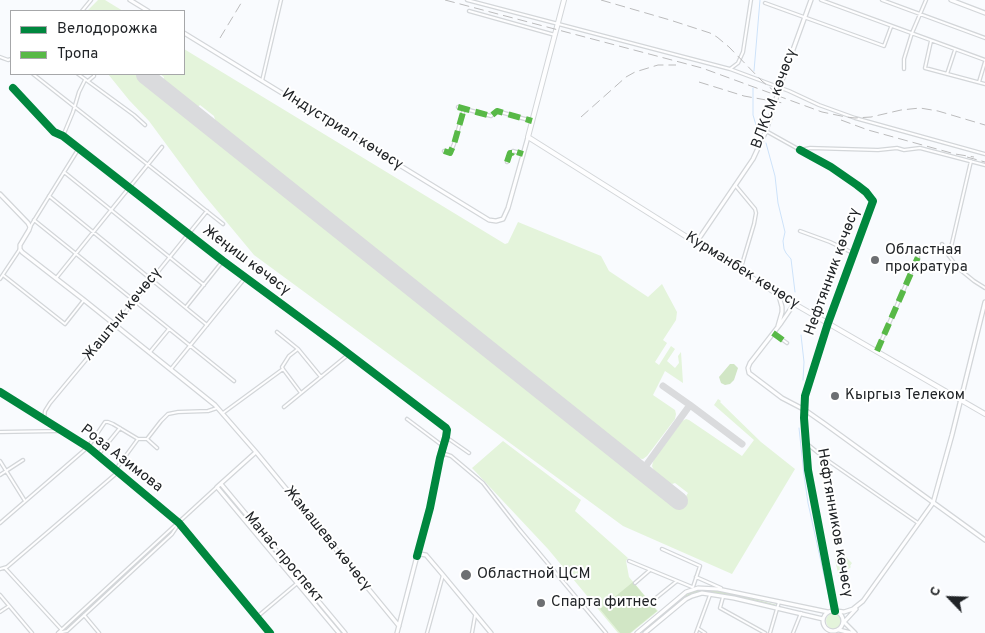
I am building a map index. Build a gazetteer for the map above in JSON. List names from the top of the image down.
{
  "streets": {
    "main road": [
      "ВЛКСМ көчөсү",
      "Индустриал көчөсү",
      "Курманбек көчөсү",
      "Жамашева көчөсү",
      "Манас проспект"
    ],
    "street": [
      "Жеңиш көчөсү",
      "Нефтянник көчөсү",
      "Жаштык көчөсү",
      "Роза Азимова",
      "Нефтянников көчөсү"
    ]
  },
  "crossings": [
    ["ВЛКСМ көчөсү", "Курманбек көчөсү"],
    ["Жеңиш көчөсү", "Жаштык көчөсү"],
    ["Курманбек көчөсү", "Нефтянник көчөсү"],
    ["Нефтянник көчөсү", "Нефтянников көчөсү"],
    ["Жаштык көчөсү", "Роза Азимова"],
    ["Жаштык көчөсү", "Жамашева көчөсү"]
  ],
  "places": [
    "Областная прократура",
    "Кыргыз Телеком",
    "Областной ЦСМ",
    "Спарта фитнес"
  ],
  "legend": ["Велодорожка", "Тропа"],
  "north": "top left"
}
